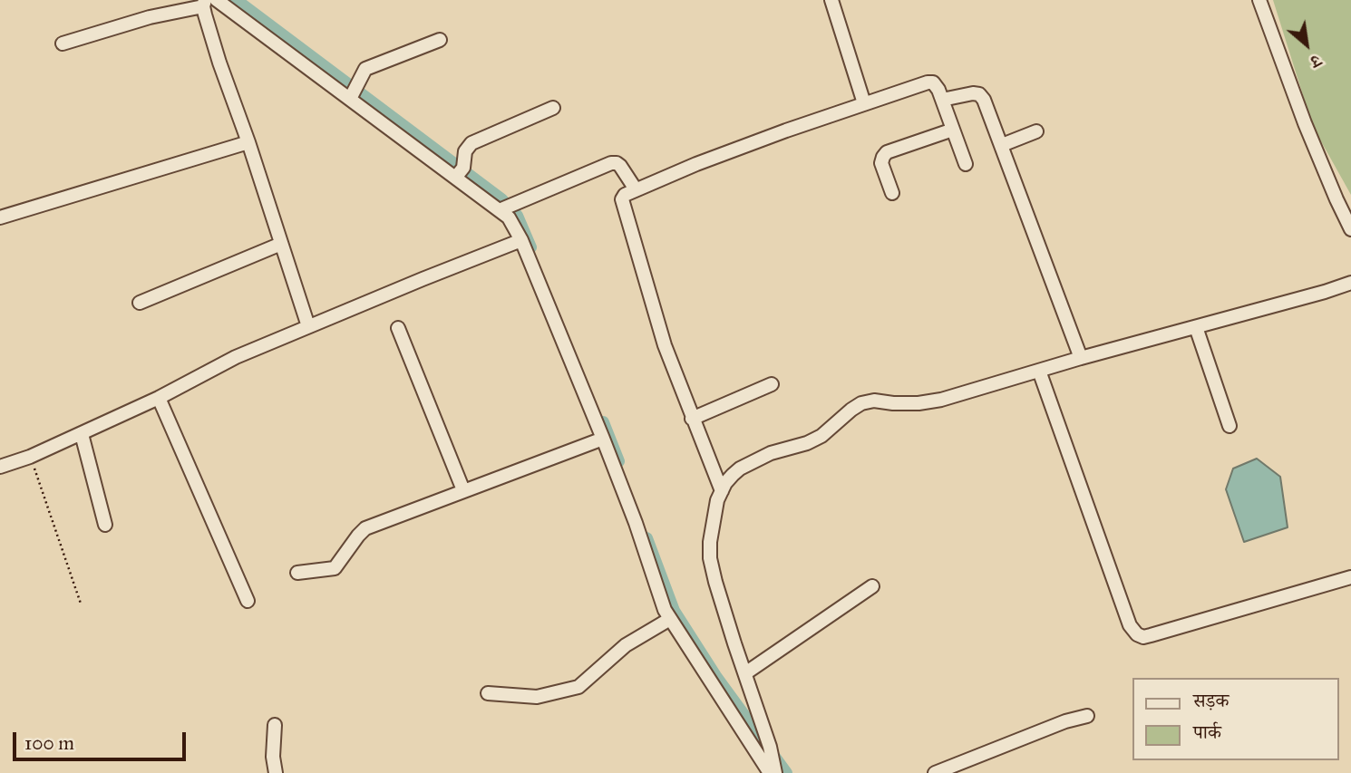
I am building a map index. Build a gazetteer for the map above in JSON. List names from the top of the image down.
{
  "legend": ["सड़क", "पार्क"],
  "scale_bar": "100 m",
  "north": "bottom right"
}
